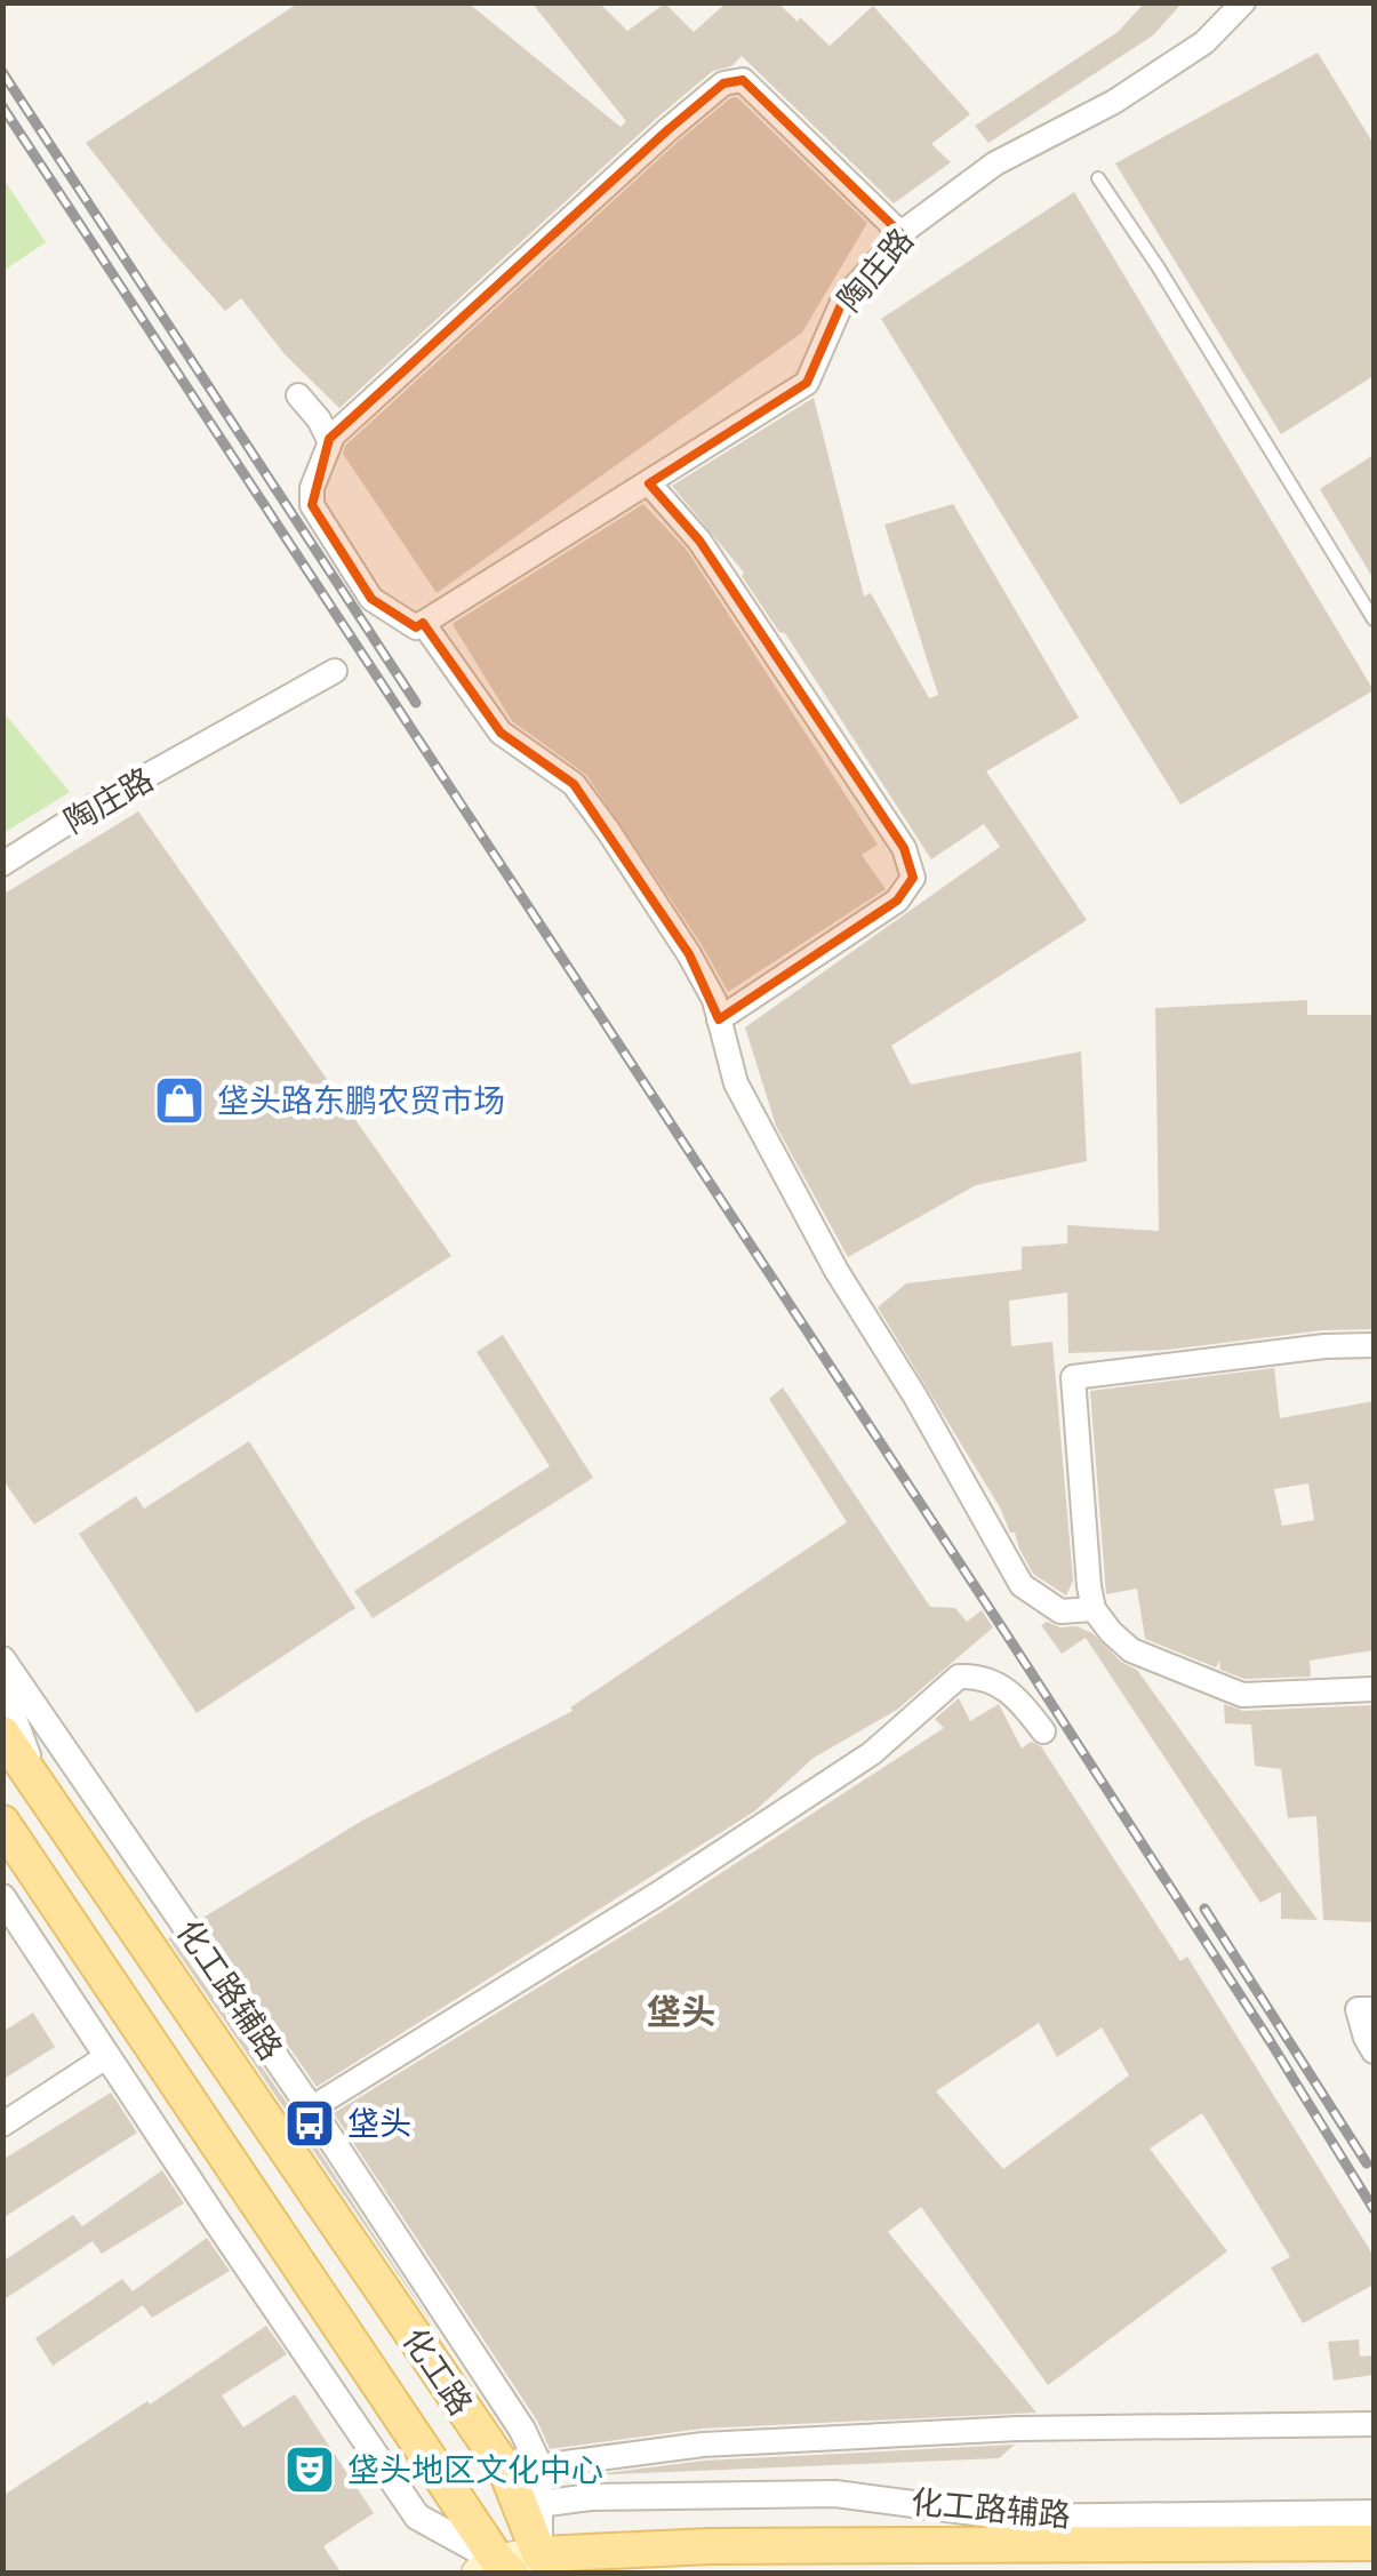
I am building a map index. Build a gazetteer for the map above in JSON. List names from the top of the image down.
{
  "streets": {
    "main road": ["化工路"],
    "street": ["陶庄路", "化工路辅路"]
  },
  "crossings": [
    ["化工路辅路", "化工路"]
  ],
  "districts": ["垡头"],
  "places": {
    "shop": ["垡头路东鹏农贸市场"],
    "bus stop": ["垡头"],
    "theatre": ["垡头地区文化中心"]
  }
}
